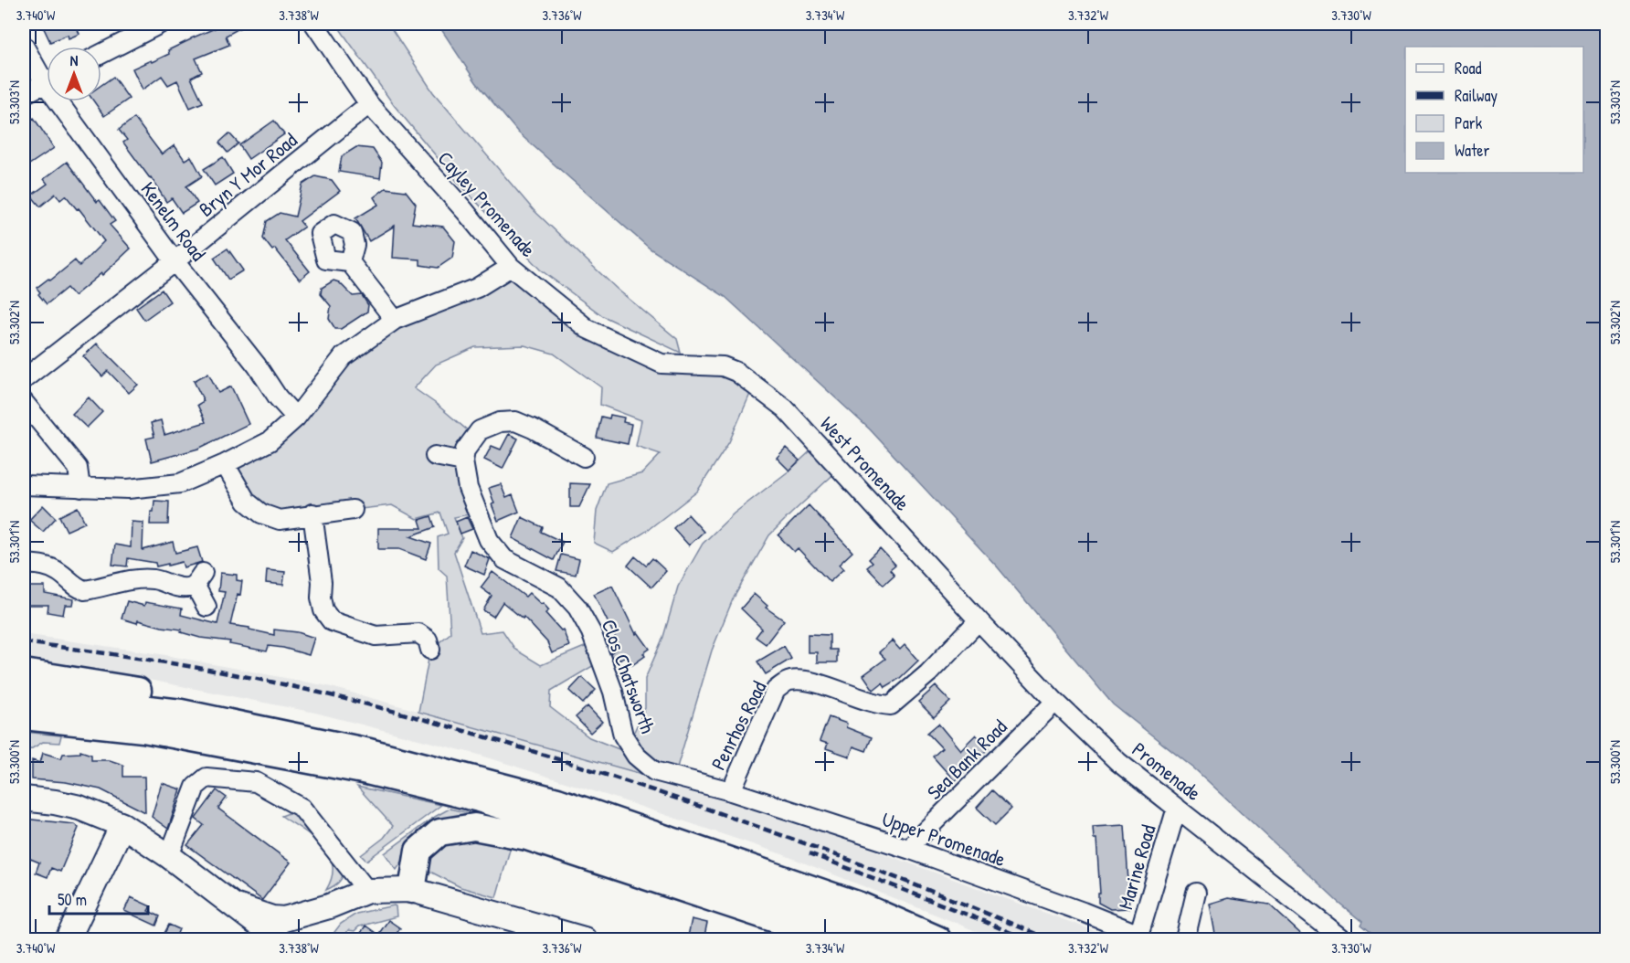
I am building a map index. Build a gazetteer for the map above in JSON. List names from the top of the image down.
{
  "streets": {
    "street": [
      "Bryn Y Mor Road",
      "Cayley Promenade",
      "Kenelm Road",
      "West Promenade",
      "Clos Chatsworth",
      "Penrhos Road",
      "Sea Bank Road",
      "Promenade",
      "Upper Promenade",
      "Marine Road"
    ]
  },
  "crossings": [
    ["Bryn Y Mor Road", "Cayley Promenade"],
    ["Bryn Y Mor Road", "Kenelm Road"],
    ["Cayley Promenade", "West Promenade"],
    ["West Promenade", "Penrhos Road"],
    ["West Promenade", "Promenade"],
    ["Clos Chatsworth", "Penrhos Road"],
    ["Clos Chatsworth", "Upper Promenade"],
    ["Penrhos Road", "Promenade"],
    ["Penrhos Road", "Upper Promenade"],
    ["Sea Bank Road", "Promenade"],
    ["Sea Bank Road", "Upper Promenade"],
    ["Promenade", "Marine Road"],
    ["Upper Promenade", "Marine Road"]
  ],
  "legend": [
    "Road",
    "Railway",
    "Park",
    "Water"
  ],
  "scale_bar": "50 m",
  "north": "top",
  "coordinates": [
    "3.740°W",
    "3.738°W",
    "3.736°W",
    "3.734°W",
    "3.732°W",
    "3.730°W",
    "53.303°N",
    "53.302°N",
    "53.301°N",
    "53.300°N"
  ]
}
